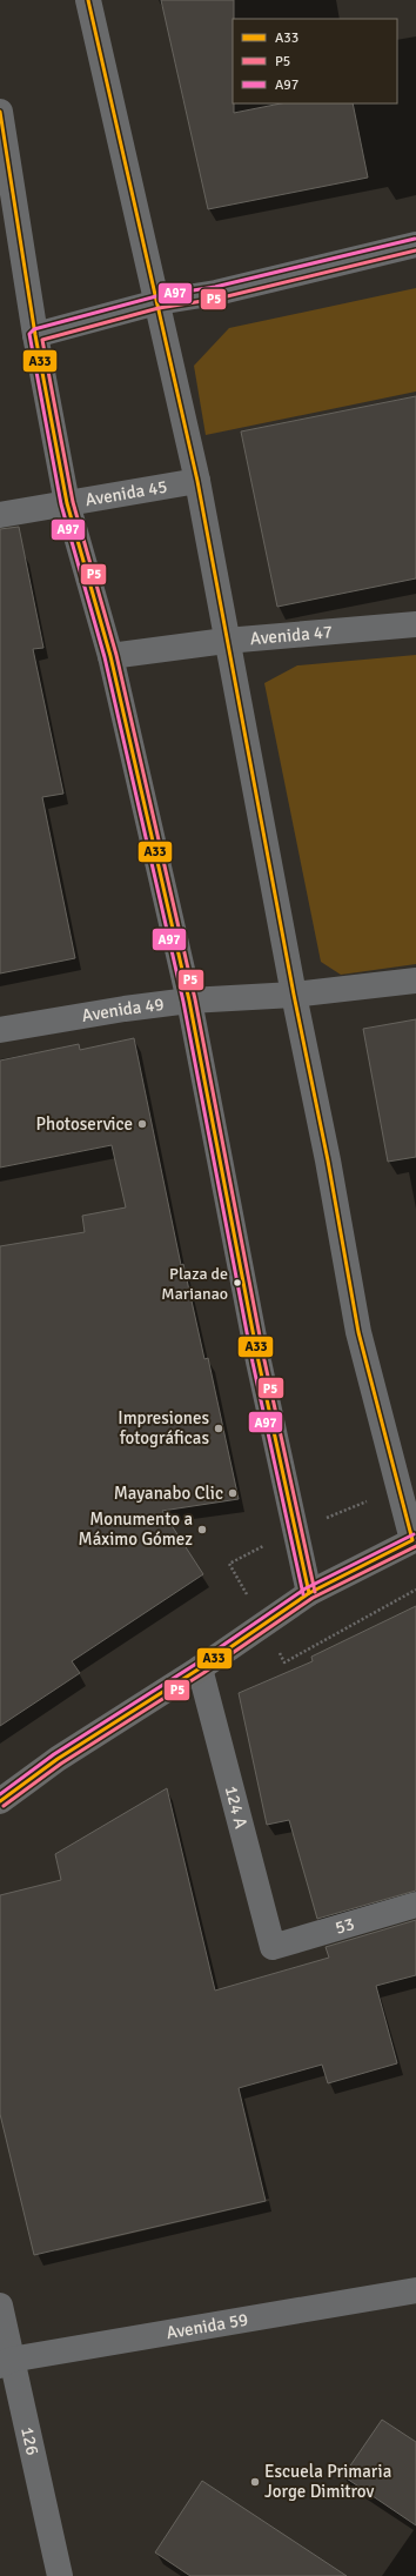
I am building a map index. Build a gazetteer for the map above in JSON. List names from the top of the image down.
{
  "streets": {
    "street": [
      "Avenida 45",
      "Avenida 47",
      "Avenida 49",
      "124 A",
      "53",
      "Avenida 59",
      "126"
    ]
  },
  "crossings": [
    ["124 A", "53"],
    ["Avenida 59", "126"]
  ],
  "places": [
    "Photoservice",
    "Plaza de Marianao",
    "Impresiones fotográficas",
    "Mayanabo Clic",
    "Monumento a Máximo Gómez",
    "Escuela Primaria Jorge Dimitrov"
  ],
  "lines": ["transit line A33", "transit line A97", "transit line P5"],
  "legend": ["A33", "P5", "A97"]
}
